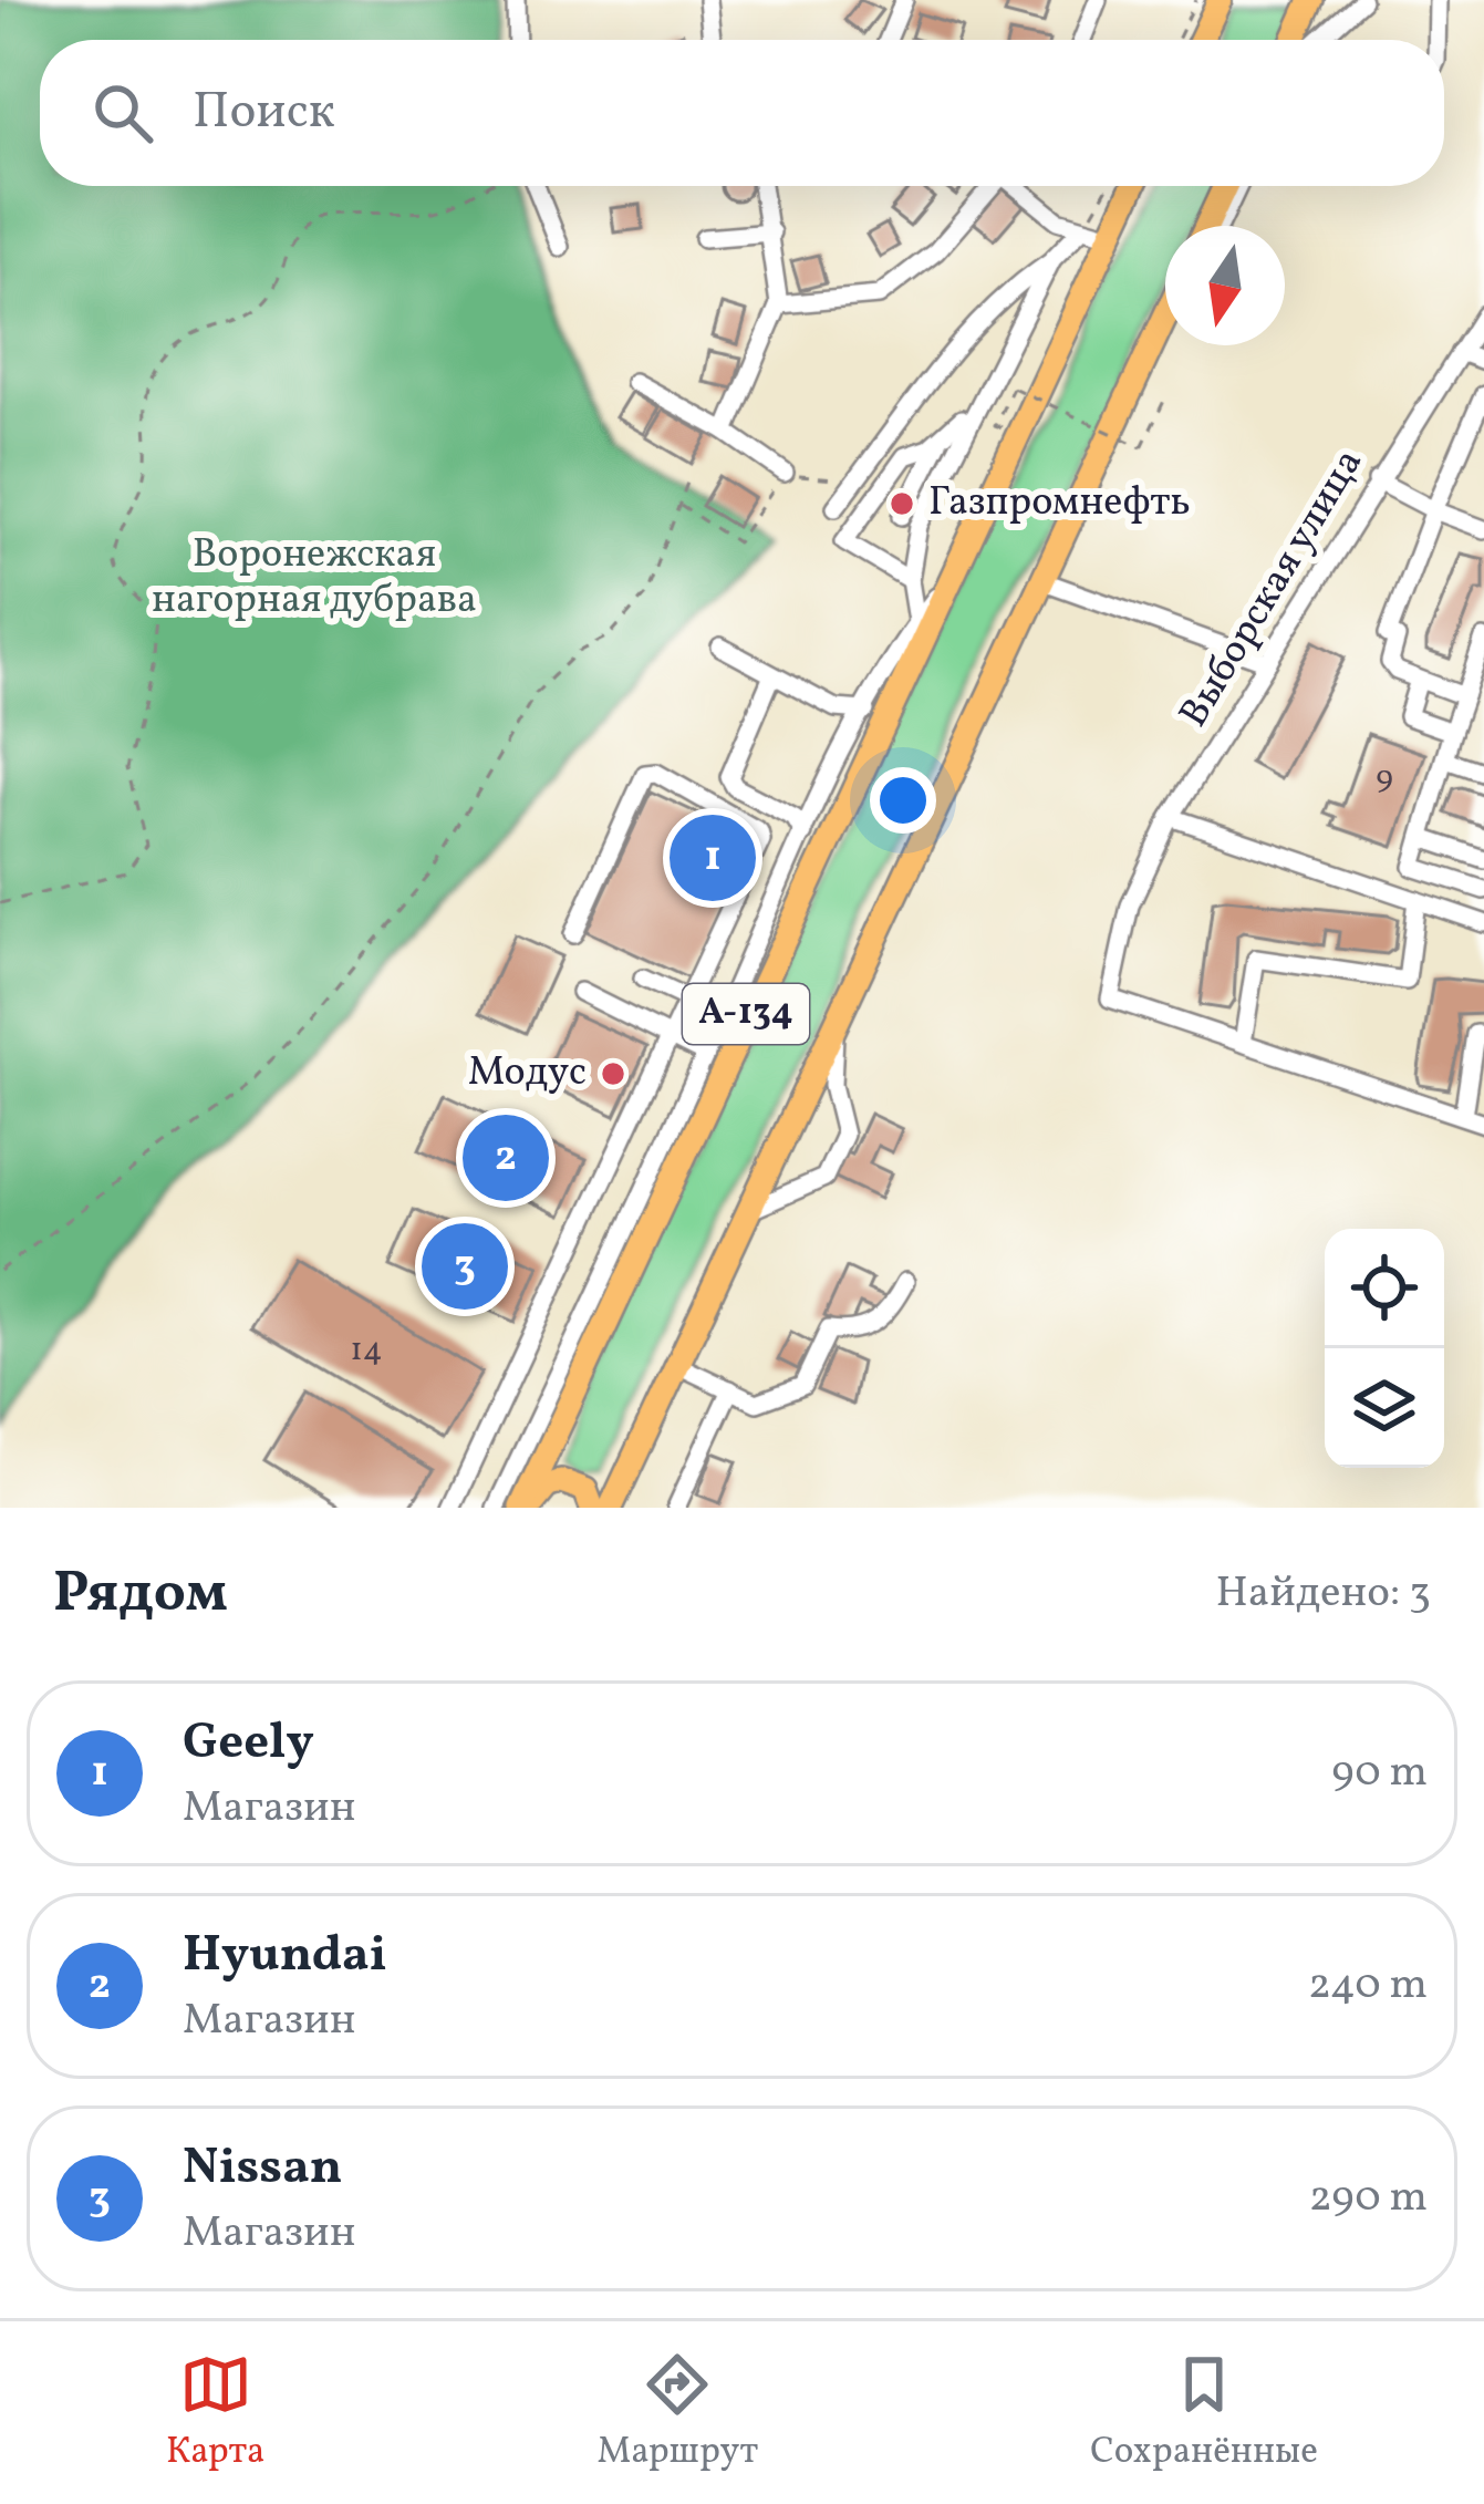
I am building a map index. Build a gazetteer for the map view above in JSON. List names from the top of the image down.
{
  "streets": {
    "highway": ["А-134"],
    "street": ["Выборская улица"]
  },
  "parks": ["Воронежская нагорная дубрава"],
  "places": ["Газпромнефть", "Модус"],
  "house_numbers": ["9", "14"],
  "north": "bottom",
  "page": {
    "search": "Поиск",
    "pins": ["1", "2", "3"],
    "heading": ["Рядом", "Найдено: 3"],
    "list": [
      {
        "mark": "1",
        "name": "Geely",
        "note": "Магазин",
        "value": "90 m"
      },
      {
        "mark": "2",
        "name": "Hyundai",
        "note": "Магазин",
        "value": "240 m"
      },
      {
        "mark": "3",
        "name": "Nissan",
        "note": "Магазин",
        "value": "290 m"
      }
    ],
    "nav": ["Карта", "Маршрут", "Сохранённые"]
  }
}
